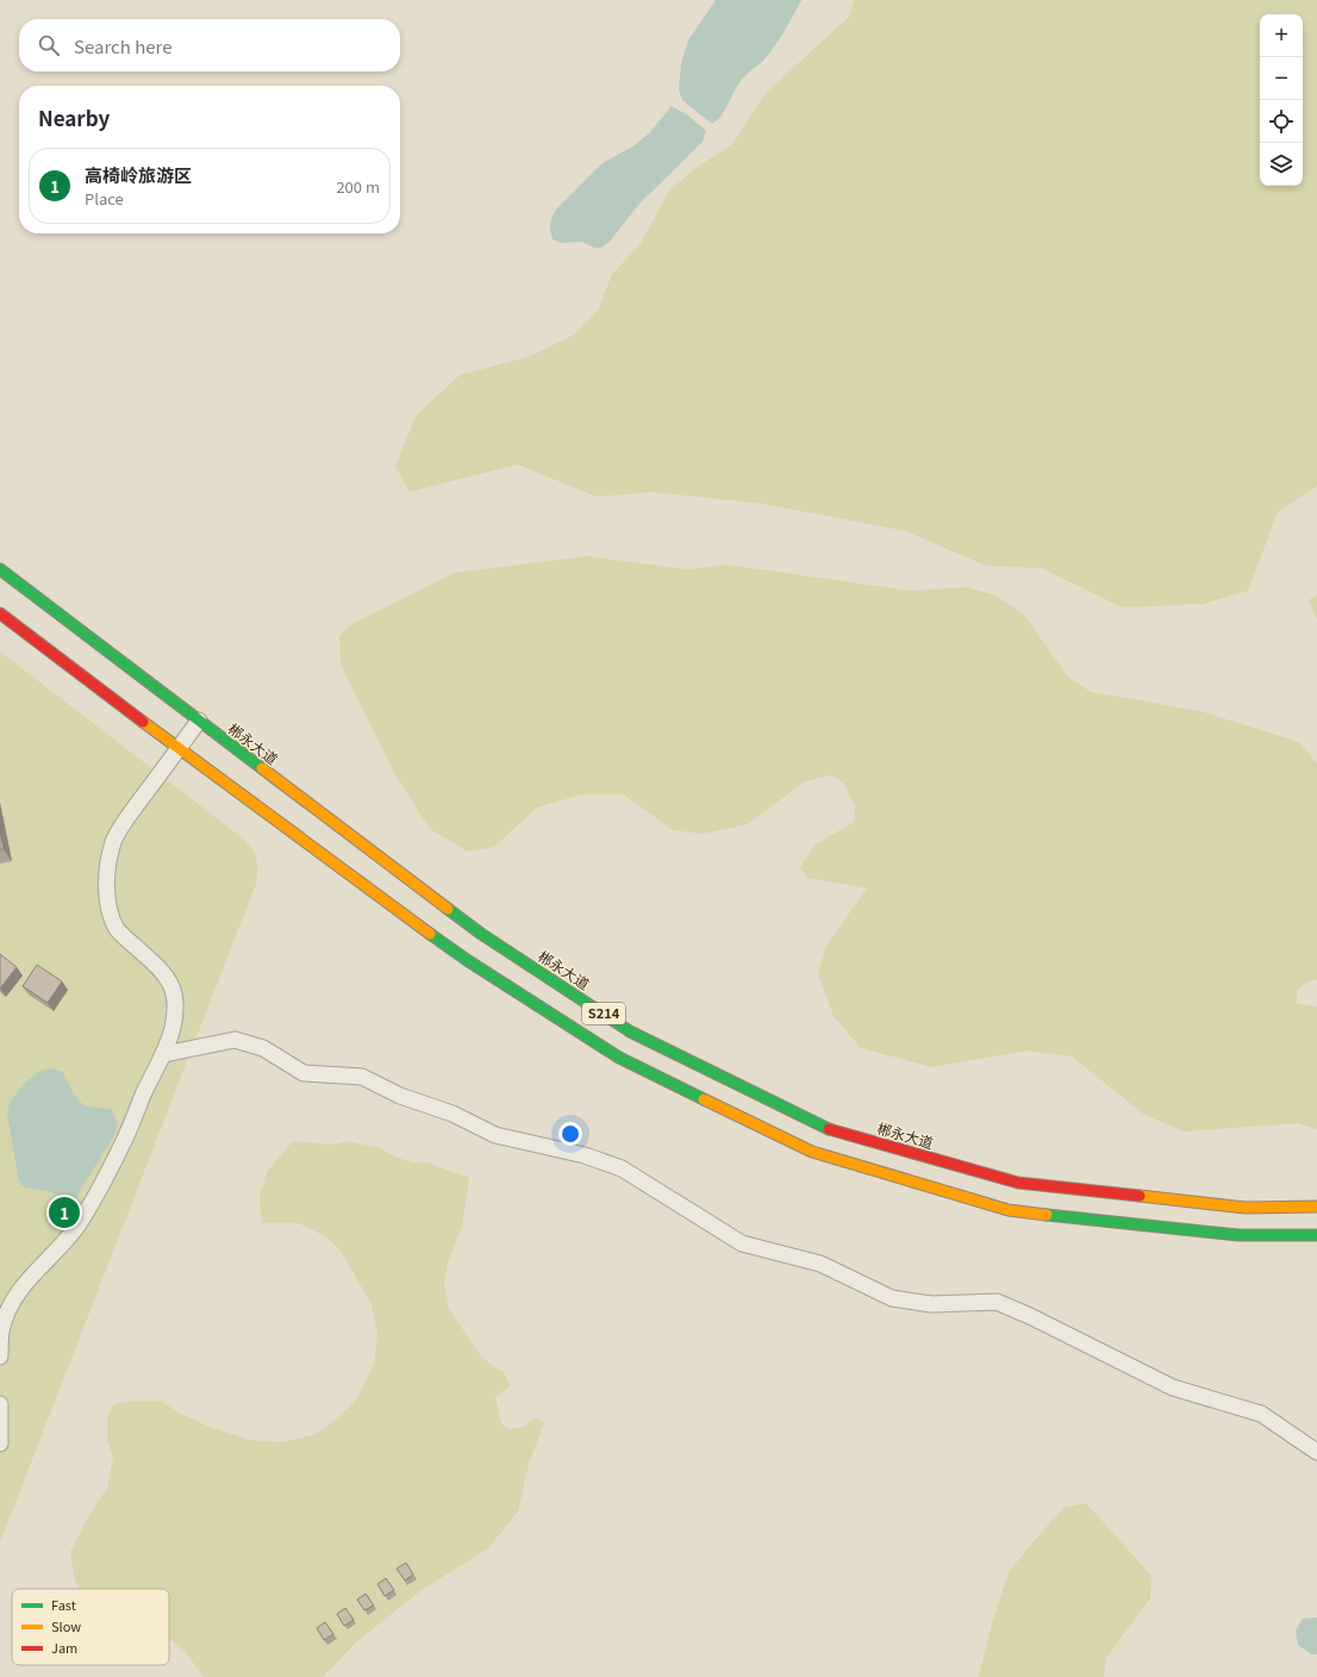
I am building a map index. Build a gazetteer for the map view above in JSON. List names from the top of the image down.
{
  "streets": {
    "highway": ["郴永大道", "S214"]
  },
  "legend": ["Fast", "Slow", "Jam"],
  "page": {
    "map_buttons": ["+", "−"],
    "search": "Search here",
    "heading": "Nearby",
    "list": [
      {
        "mark": "1",
        "name": "高椅岭旅游区",
        "note": "Place",
        "value": "200 m"
      }
    ],
    "pins": "1"
  }
}
